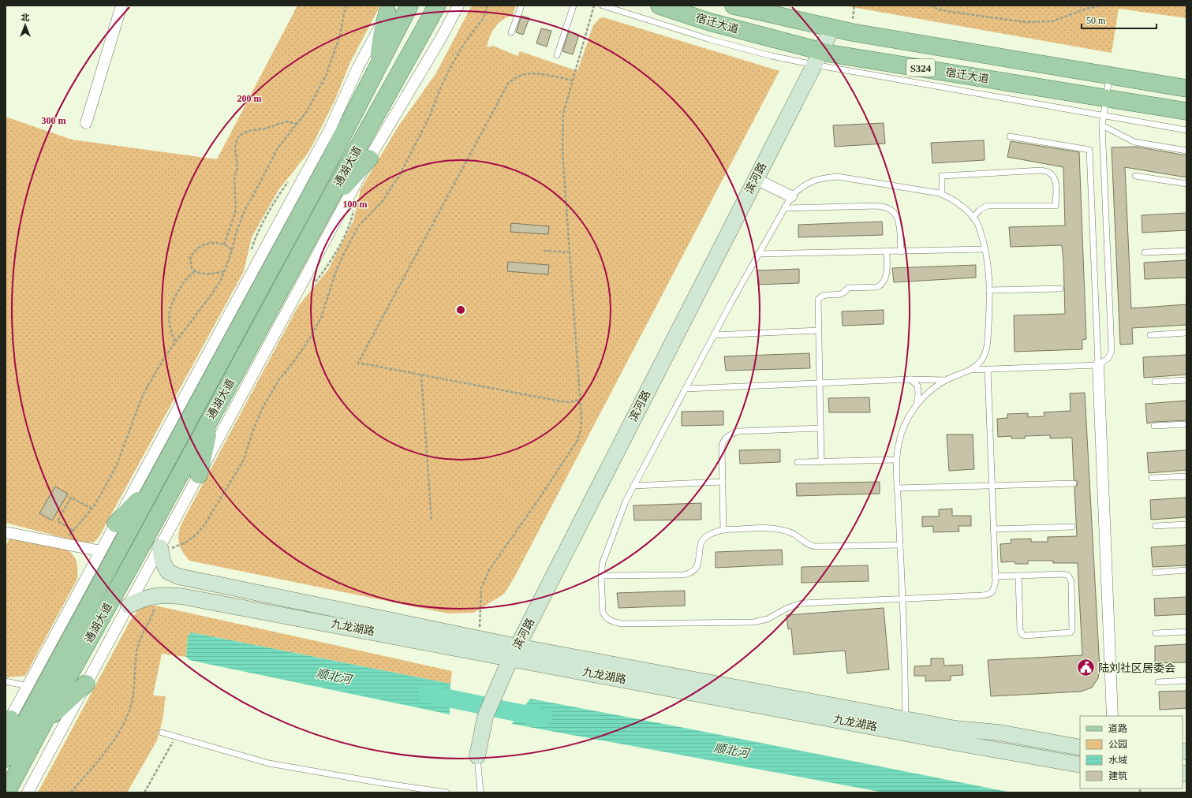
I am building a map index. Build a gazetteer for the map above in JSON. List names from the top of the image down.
{
  "streets": {
    "main road": ["宿迁大道", "S324", "通湖大道"],
    "street": ["滨河路", "九龙湖路"]
  },
  "crossings": [
    ["宿迁大道", "滨河路"],
    ["滨河路", "九龙湖路"]
  ],
  "water": ["顺北河"],
  "places": {
    "public building": ["陆刘社区居委会"]
  },
  "legend": [
    "道路",
    "公园",
    "水域",
    "建筑"
  ],
  "scale_bar": "50 m",
  "north": "top",
  "rings": ["200 m", "300 m", "100 m"]
}
